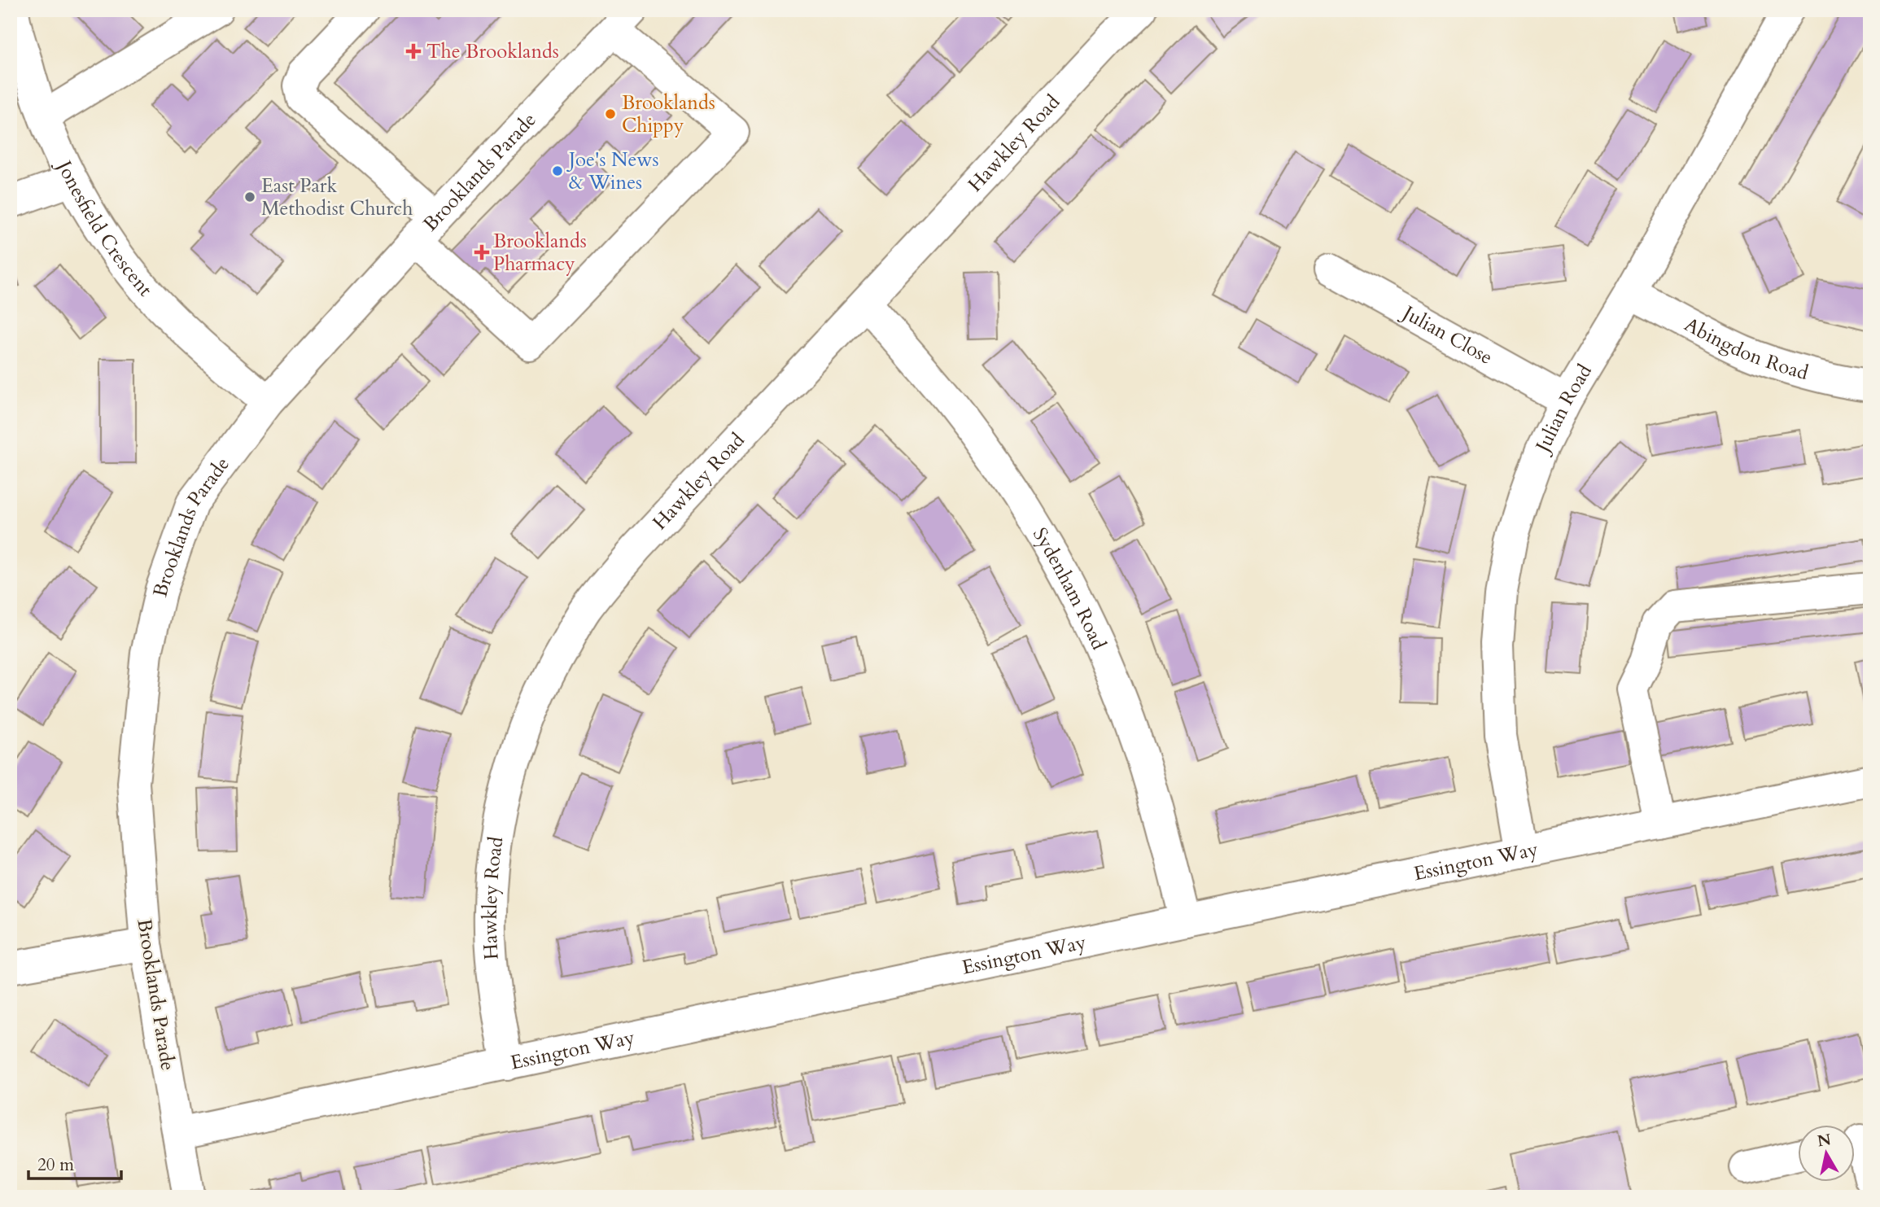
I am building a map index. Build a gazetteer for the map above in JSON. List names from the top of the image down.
{
  "streets": {
    "street": [
      "Hawkley Road",
      "Brooklands Parade",
      "Jonesfield Crescent",
      "Julian Close",
      "Abingdon Road",
      "Julian Road",
      "Sydenham Road",
      "Essington Way"
    ]
  },
  "crossings": [
    ["Hawkley Road", "Sydenham Road"],
    ["Hawkley Road", "Essington Way"],
    ["Brooklands Parade", "Jonesfield Crescent"],
    ["Brooklands Parade", "Essington Way"],
    ["Julian Close", "Julian Road"],
    ["Abingdon Road", "Julian Road"],
    ["Julian Road", "Essington Way"],
    ["Sydenham Road", "Essington Way"]
  ],
  "places": {
    "health": ["The Brooklands", "Brooklands Pharmacy"],
    "other": ["Brooklands Chippy", "Joe's News & Wines", "East Park Methodist Church"]
  },
  "scale_bar": "20 m",
  "north": "top"
}
